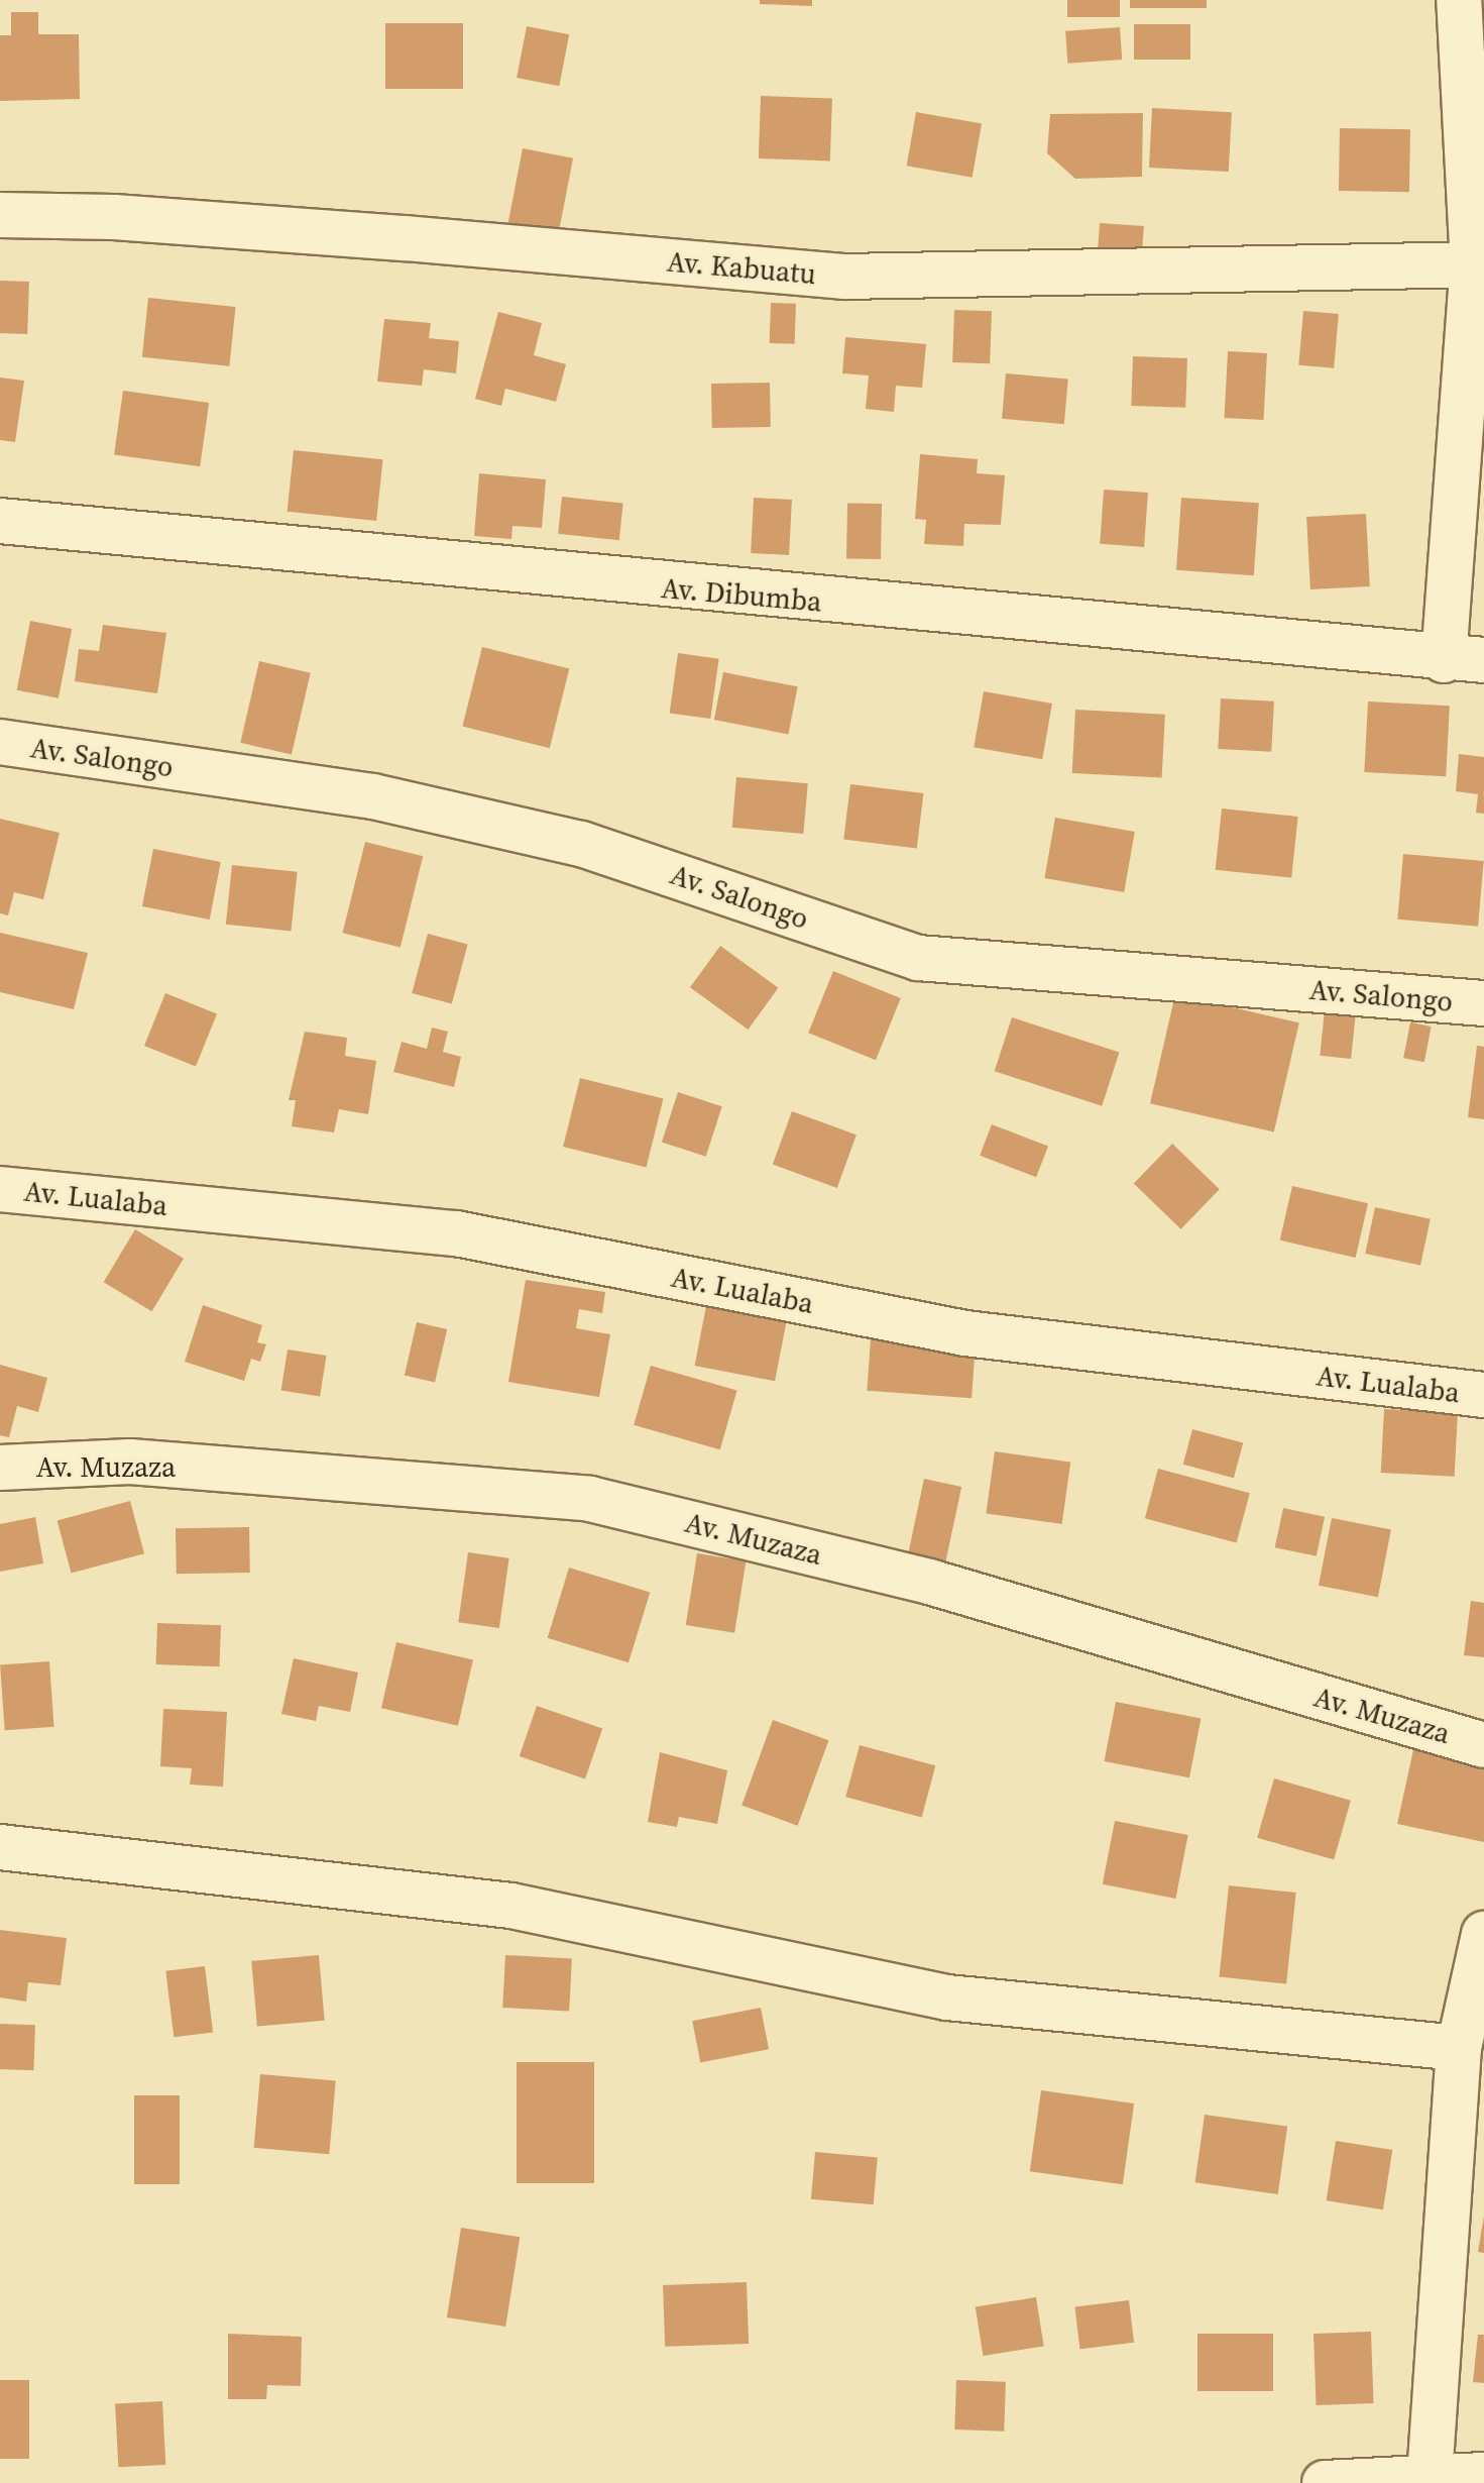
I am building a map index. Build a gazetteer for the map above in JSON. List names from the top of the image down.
{
  "streets": {
    "street": [
      "Av. Kabuatu",
      "Av. Dibumba",
      "Av. Salongo",
      "Av. Lualaba",
      "Av. Muzaza"
    ]
  }
}
